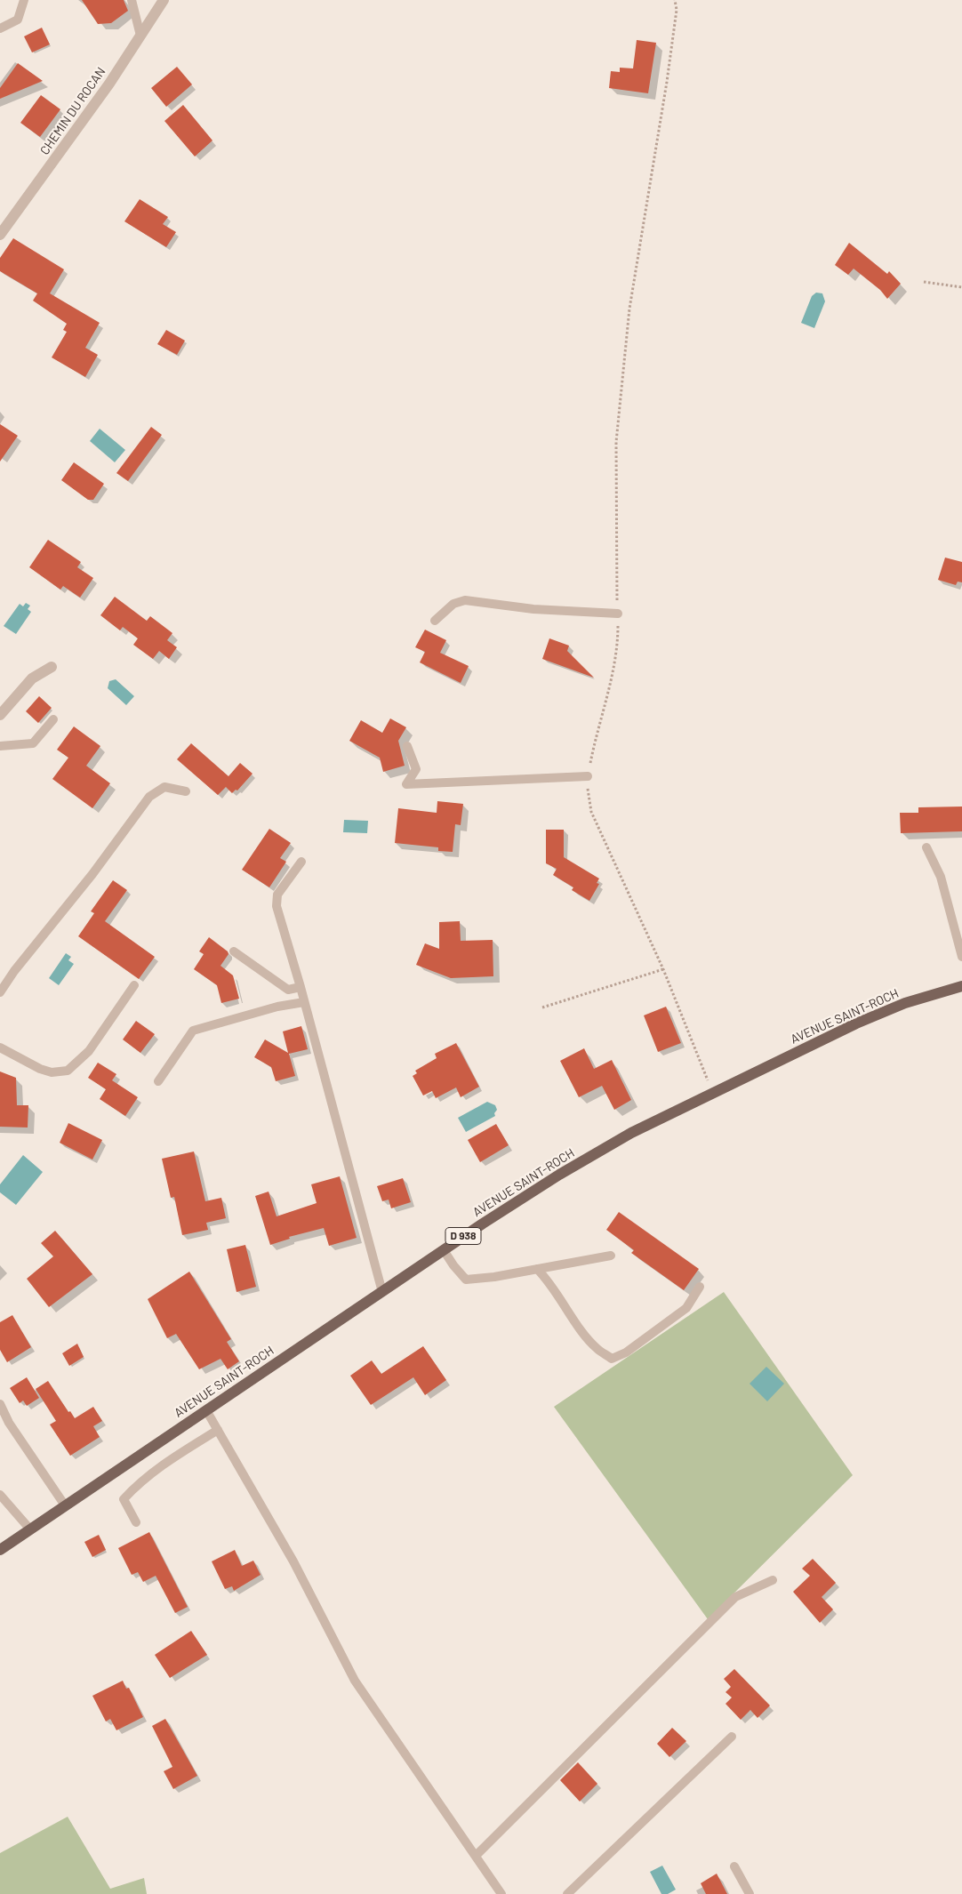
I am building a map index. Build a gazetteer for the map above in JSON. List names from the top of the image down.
{
  "streets": {
    "main road": ["AVENUE SAINT-ROCH", "D 938"],
    "street": ["CHEMIN DU ROCAN"]
  }
}
